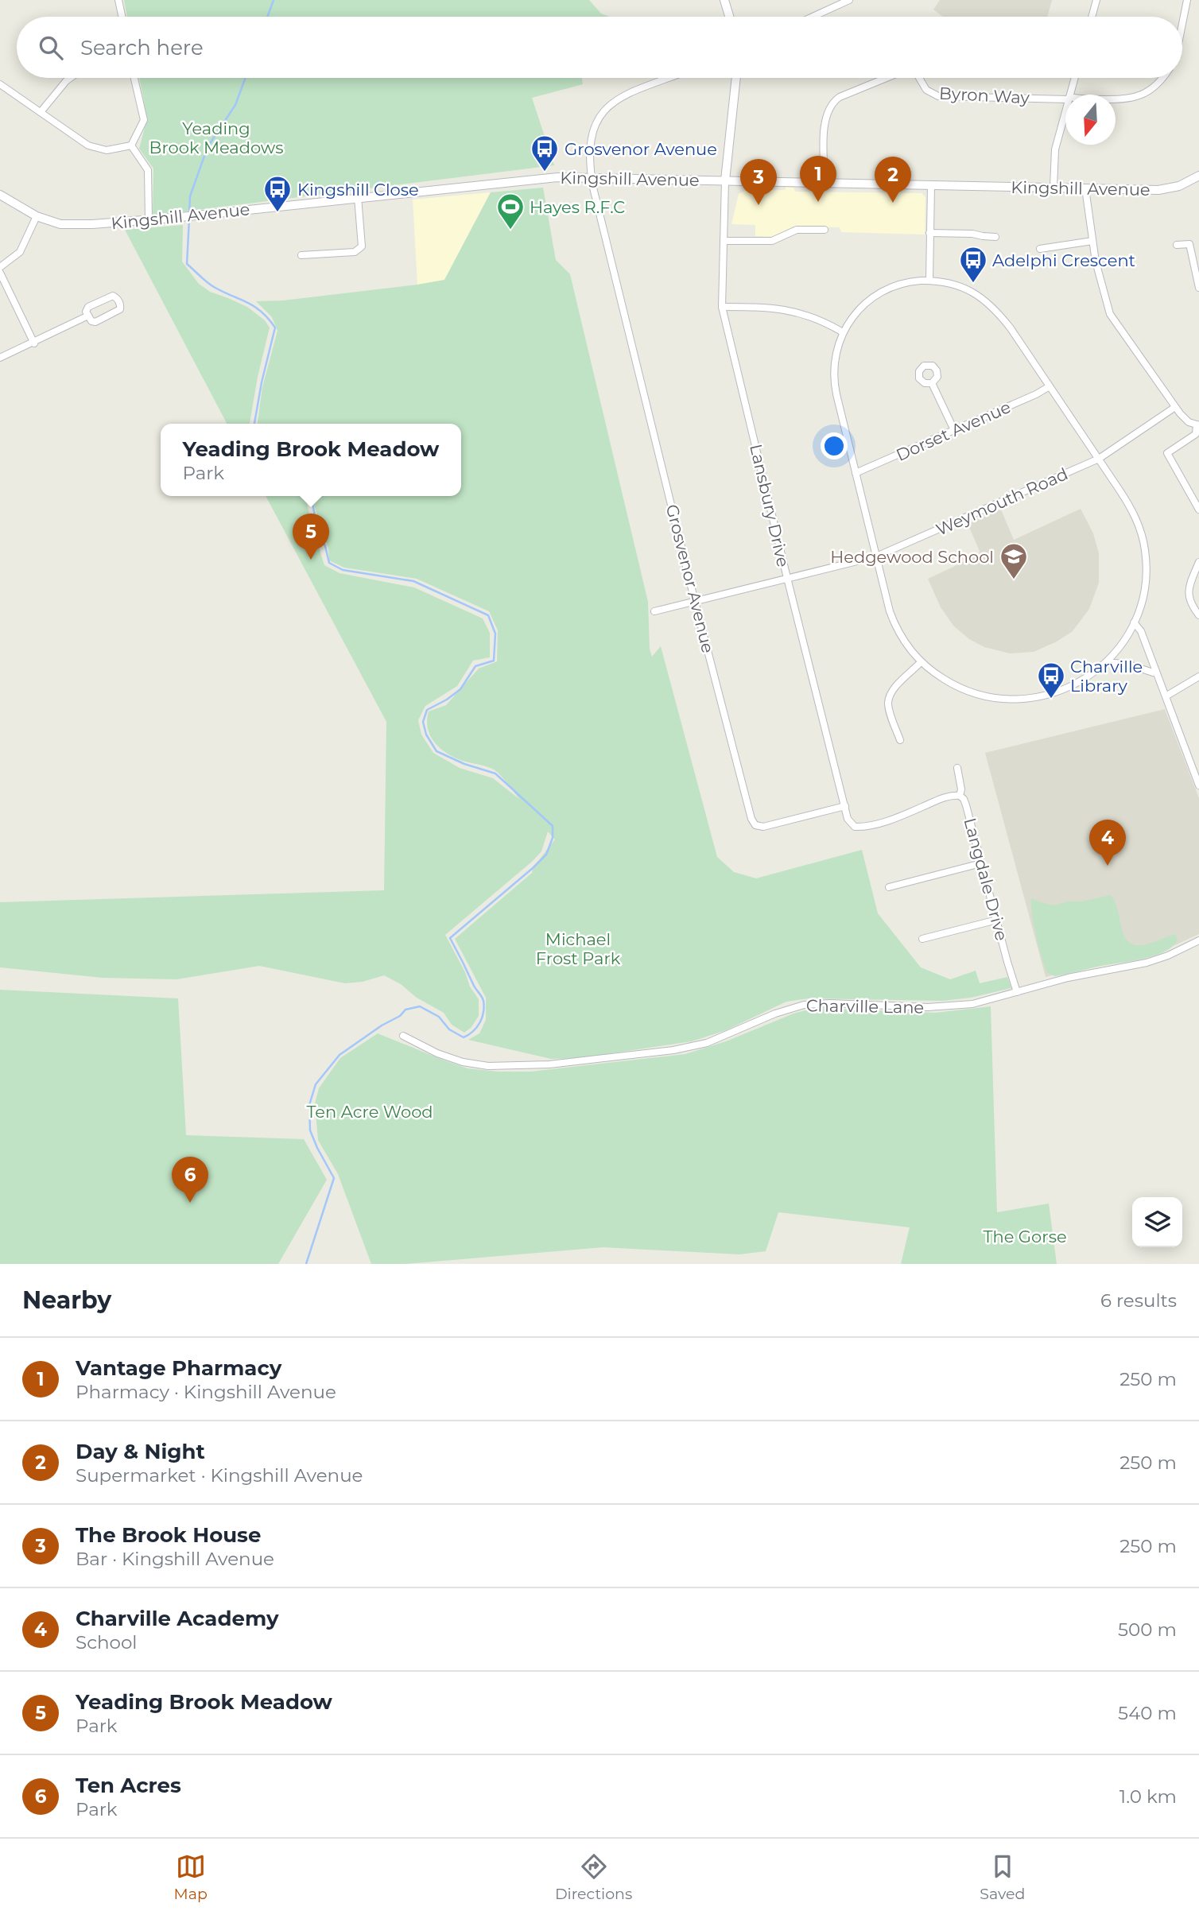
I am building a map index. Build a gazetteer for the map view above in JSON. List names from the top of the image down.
{
  "streets": {
    "street": [
      "Byron Way",
      "Kingshill Avenue",
      "Dorset Avenue",
      "Weymouth Road",
      "Lansbury Drive",
      "Grosvenor Avenue",
      "Langdale Drive",
      "Charville Lane"
    ]
  },
  "crossings": [
    ["Kingshill Avenue", "Lansbury Drive"],
    ["Kingshill Avenue", "Grosvenor Avenue"],
    ["Weymouth Road", "Lansbury Drive"],
    ["Weymouth Road", "Grosvenor Avenue"],
    ["Lansbury Drive", "Grosvenor Avenue"],
    ["Lansbury Drive", "Langdale Drive"],
    ["Langdale Drive", "Charville Lane"]
  ],
  "parks": [
    "Yeading Brook Meadows",
    "Michael Frost Park",
    "Ten Acre Wood",
    "The Gorse"
  ],
  "places": {
    "bus stop": [
      "Grosvenor Avenue",
      "Kingshill Close",
      "Adelphi Crescent",
      "Charville Library"
    ],
    "sports": ["Hayes R.F.C"],
    "school or university": ["Hedgewood School"]
  },
  "north": "bottom",
  "page": {
    "search": "Search here",
    "pins": [
      "1",
      "2",
      "3",
      "5",
      "4",
      "6"
    ],
    "popup": ["Yeading Brook Meadow", "Park"],
    "heading": ["Nearby", "6 results"],
    "list": [
      {
        "mark": "1",
        "name": "Vantage Pharmacy",
        "note": "Pharmacy · Kingshill Avenue",
        "value": "250 m"
      },
      {
        "mark": "2",
        "name": "Day & Night",
        "note": "Supermarket · Kingshill Avenue",
        "value": "250 m"
      },
      {
        "mark": "3",
        "name": "The Brook House",
        "note": "Bar · Kingshill Avenue",
        "value": "250 m"
      },
      {
        "mark": "4",
        "name": "Charville Academy",
        "note": "School",
        "value": "500 m"
      },
      {
        "mark": "5",
        "name": "Yeading Brook Meadow",
        "note": "Park",
        "value": "540 m"
      },
      {
        "mark": "6",
        "name": "Ten Acres",
        "note": "Park",
        "value": "1.0 km"
      }
    ],
    "nav": ["Map", "Directions", "Saved"]
  }
}
